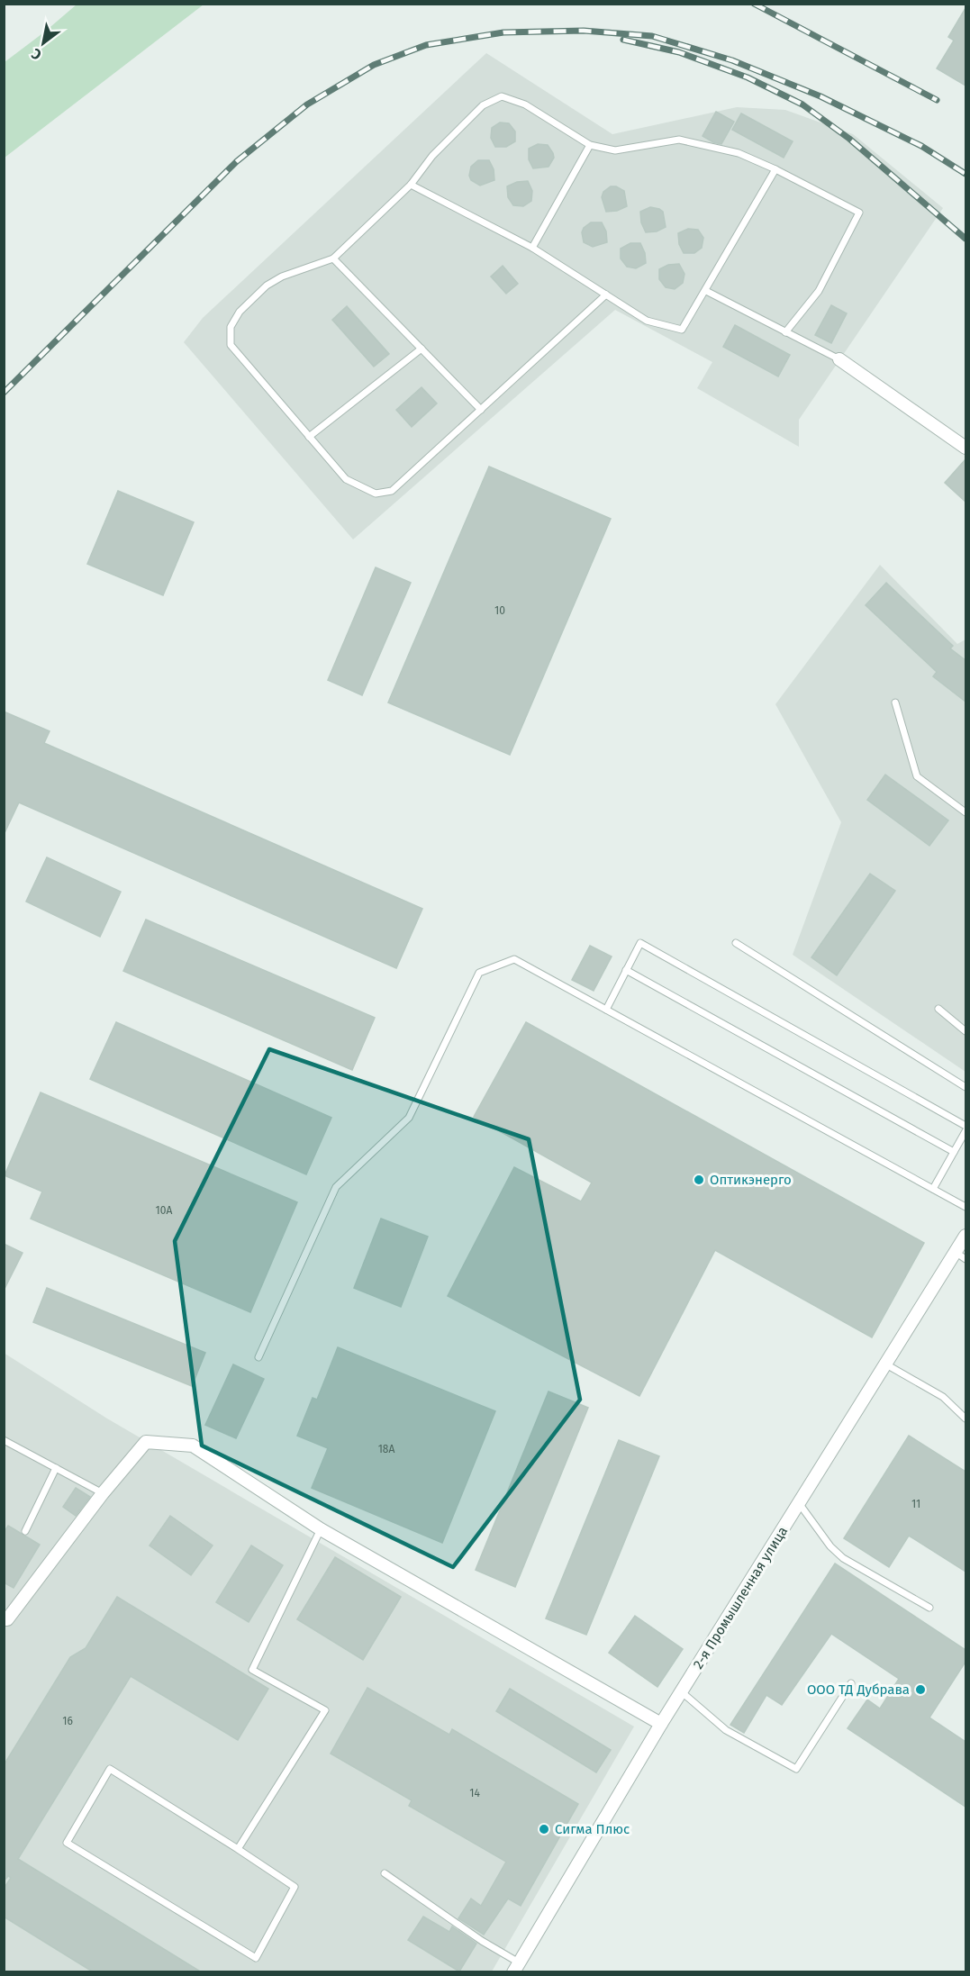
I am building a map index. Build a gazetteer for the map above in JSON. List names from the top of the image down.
{
  "streets": {
    "street": ["2-я Промышленная улица"]
  },
  "places": ["Оптикэнерго", "ООО ТД Дубрава", "Сигма Плюс"],
  "house_numbers": [
    "10",
    "10А",
    "18А",
    "11",
    "16",
    "14"
  ],
  "north": "bottom left"
}
